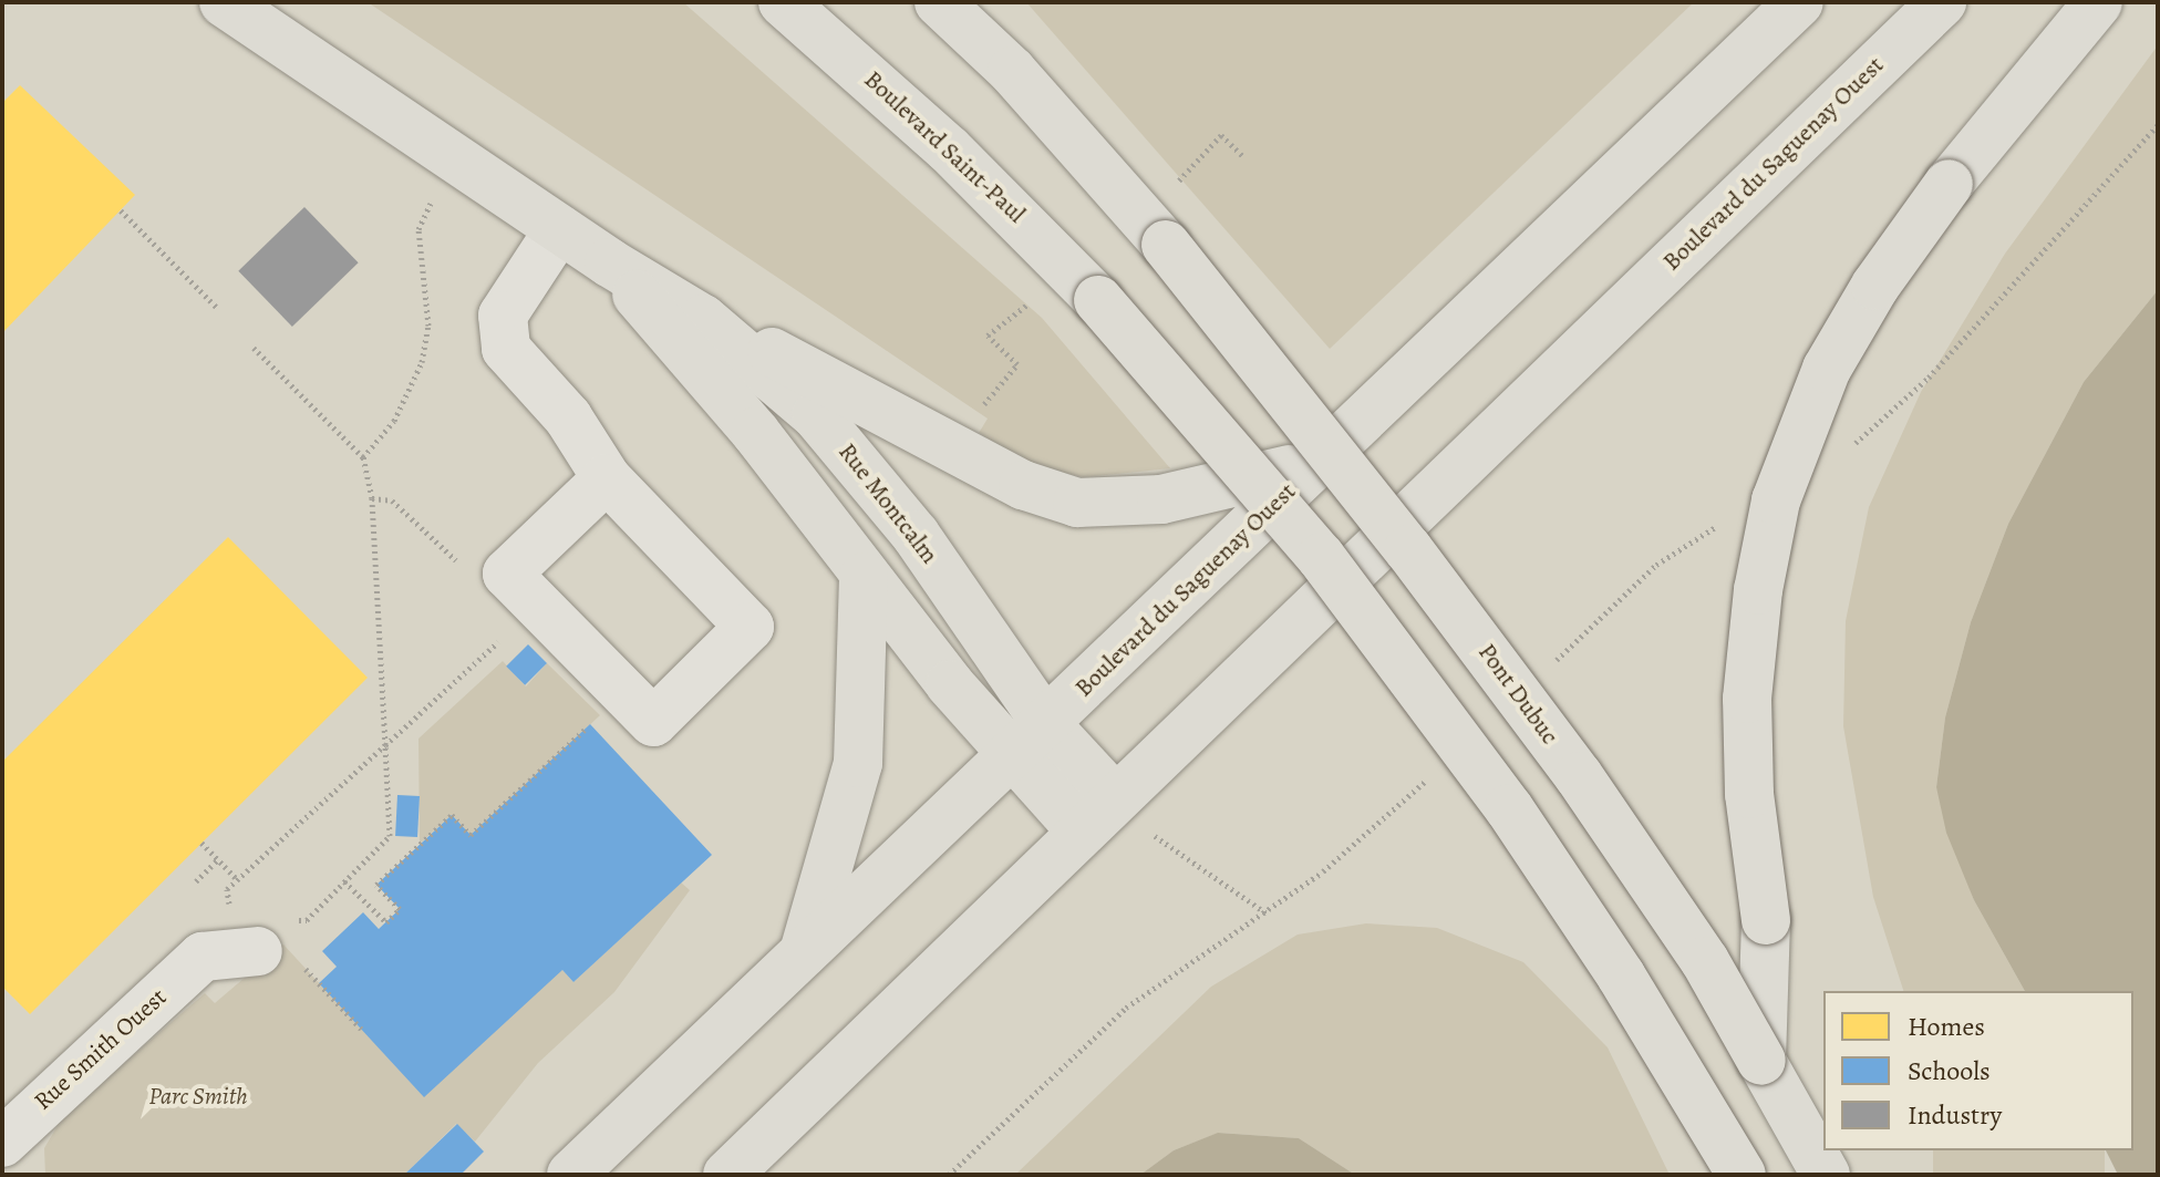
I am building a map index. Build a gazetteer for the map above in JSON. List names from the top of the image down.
{
  "streets": {
    "main road": [
      "Boulevard Saint-Paul",
      "Boulevard du Saguenay Ouest",
      "Rue Montcalm",
      "Pont Dubuc"
    ],
    "street": ["Rue Smith Ouest"]
  },
  "crossings": [
    ["Boulevard du Saguenay Ouest", "Rue Montcalm"]
  ],
  "parks": ["Parc Smith"],
  "legend": ["Homes", "Schools", "Industry"]
}
